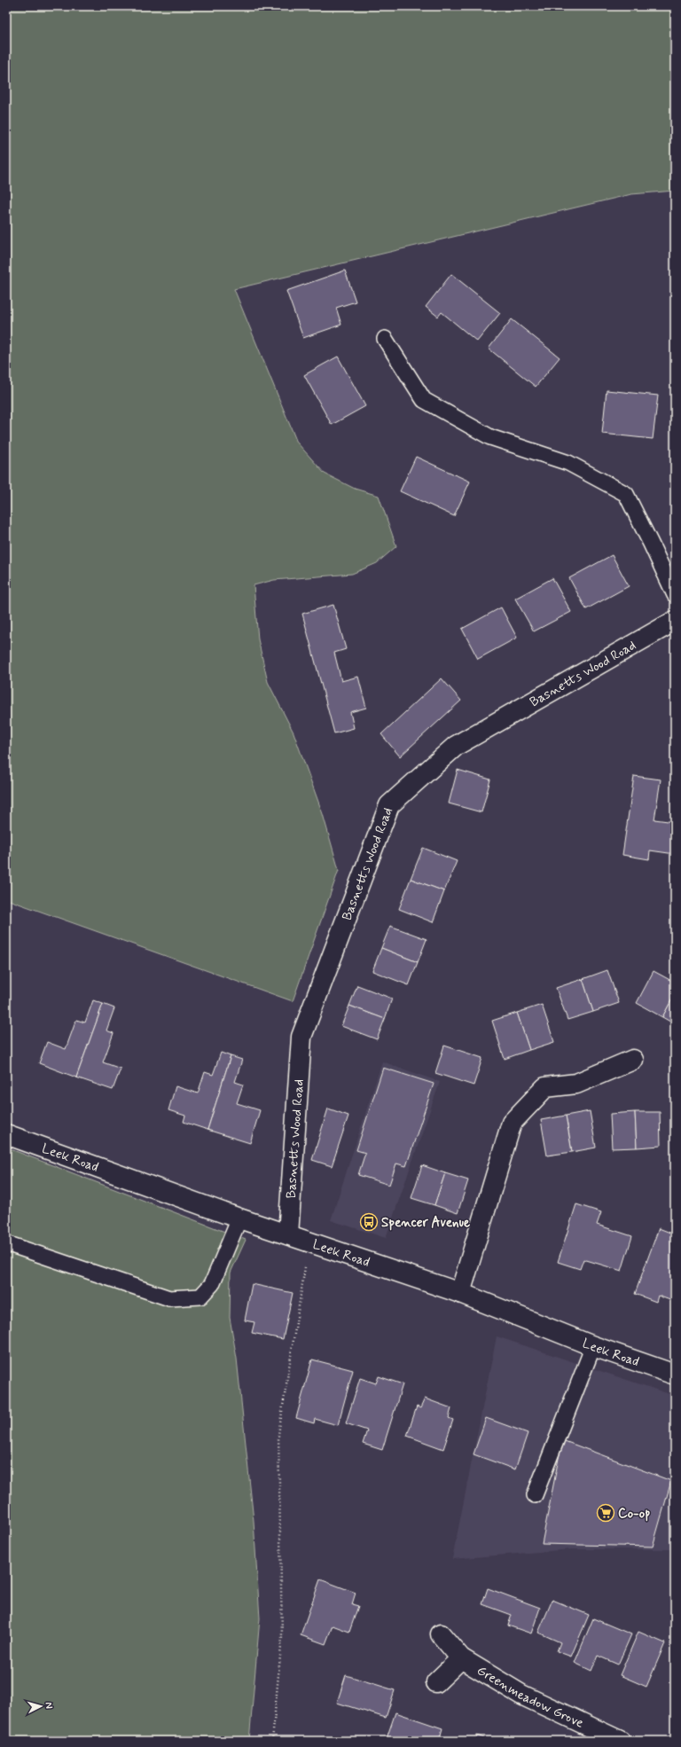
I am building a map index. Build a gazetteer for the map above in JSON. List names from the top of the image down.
{
  "streets": {
    "main road": ["Basnetts Wood Road", "Leek Road", "Greenmeadow Grove"]
  },
  "crossings": [
    ["Basnetts Wood Road", "Leek Road"]
  ],
  "places": {
    "bus stop": ["Spencer Avenue"],
    "supermarket": ["Co-op"]
  },
  "north": "right"
}
